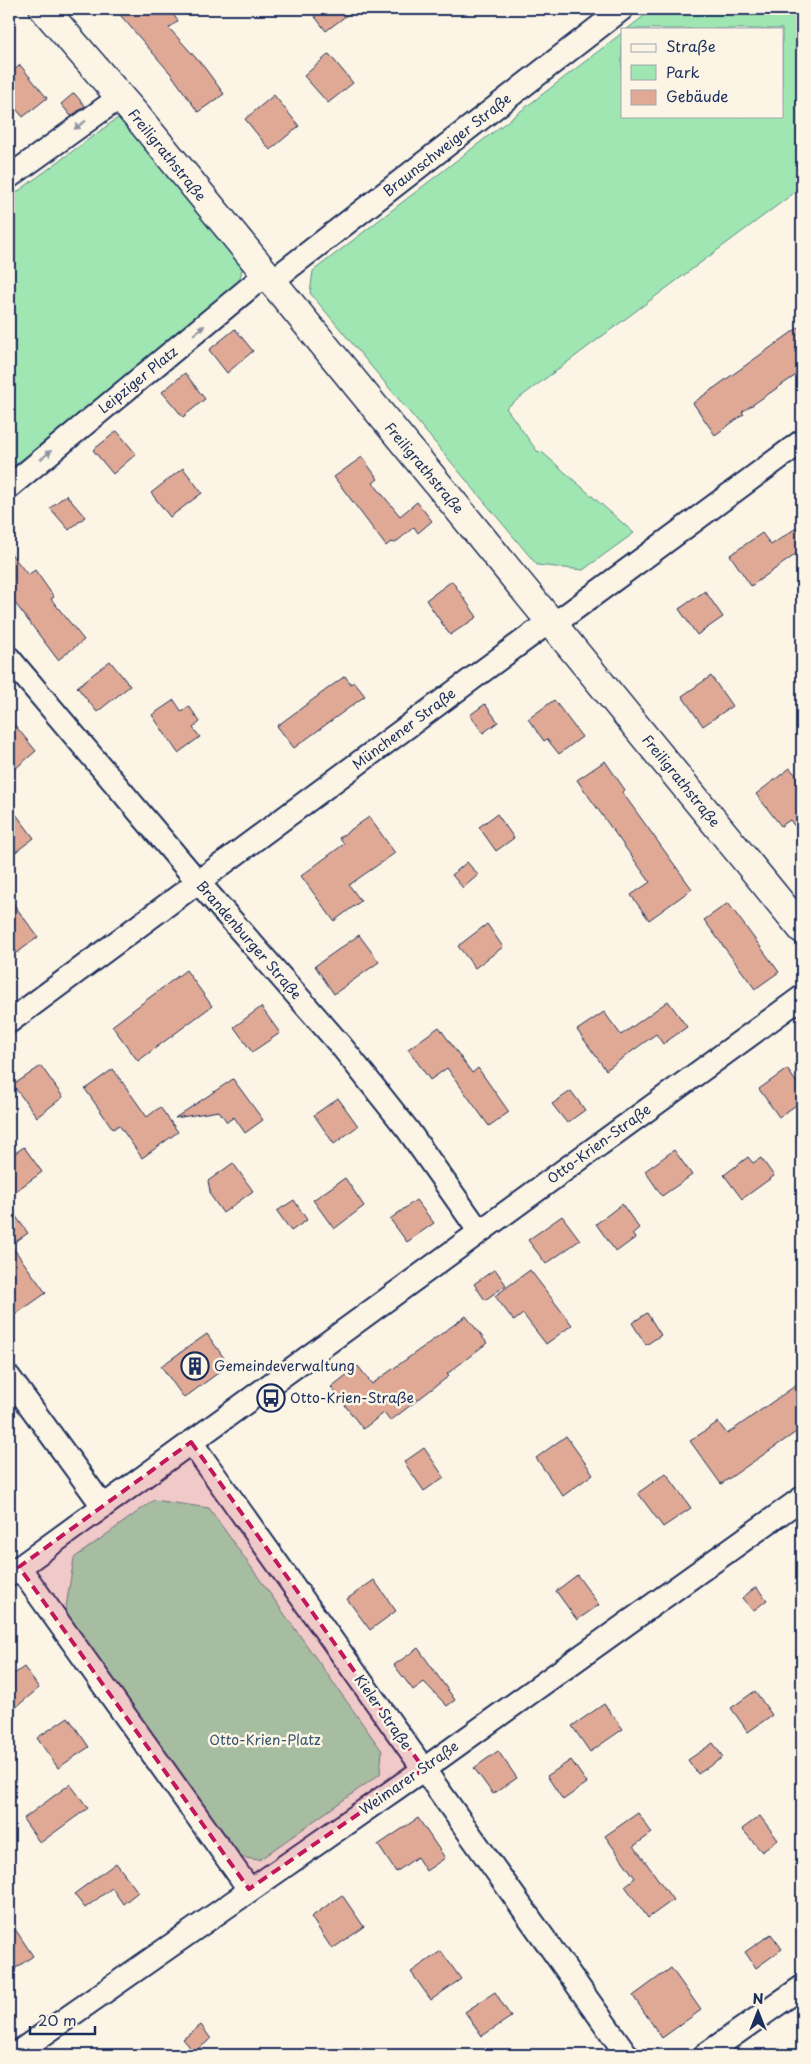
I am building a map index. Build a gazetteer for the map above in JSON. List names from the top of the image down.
{
  "streets": {
    "street": [
      "Braunschweiger Straße",
      "Freiligrathstraße",
      "Leipziger Platz",
      "Münchener Straße",
      "Brandenburger Straße",
      "Otto-Krien-Straße",
      "Kieler Straße",
      "Weimarer Straße"
    ]
  },
  "crossings": [
    ["Braunschweiger Straße", "Freiligrathstraße"],
    ["Braunschweiger Straße", "Leipziger Platz"],
    ["Freiligrathstraße", "Leipziger Platz"],
    ["Freiligrathstraße", "Münchener Straße"],
    ["Münchener Straße", "Brandenburger Straße"],
    ["Brandenburger Straße", "Otto-Krien-Straße"],
    ["Otto-Krien-Straße", "Kieler Straße"],
    ["Kieler Straße", "Weimarer Straße"]
  ],
  "one_way": ["Leipziger Platz"],
  "parks": ["Otto-Krien-Platz"],
  "places": {
    "building": ["Gemeindeverwaltung"],
    "bus stop": ["Otto-Krien-Straße"]
  },
  "legend": ["Straße", "Park", "Gebäude"],
  "scale_bar": "20 m",
  "north": "top"
}
